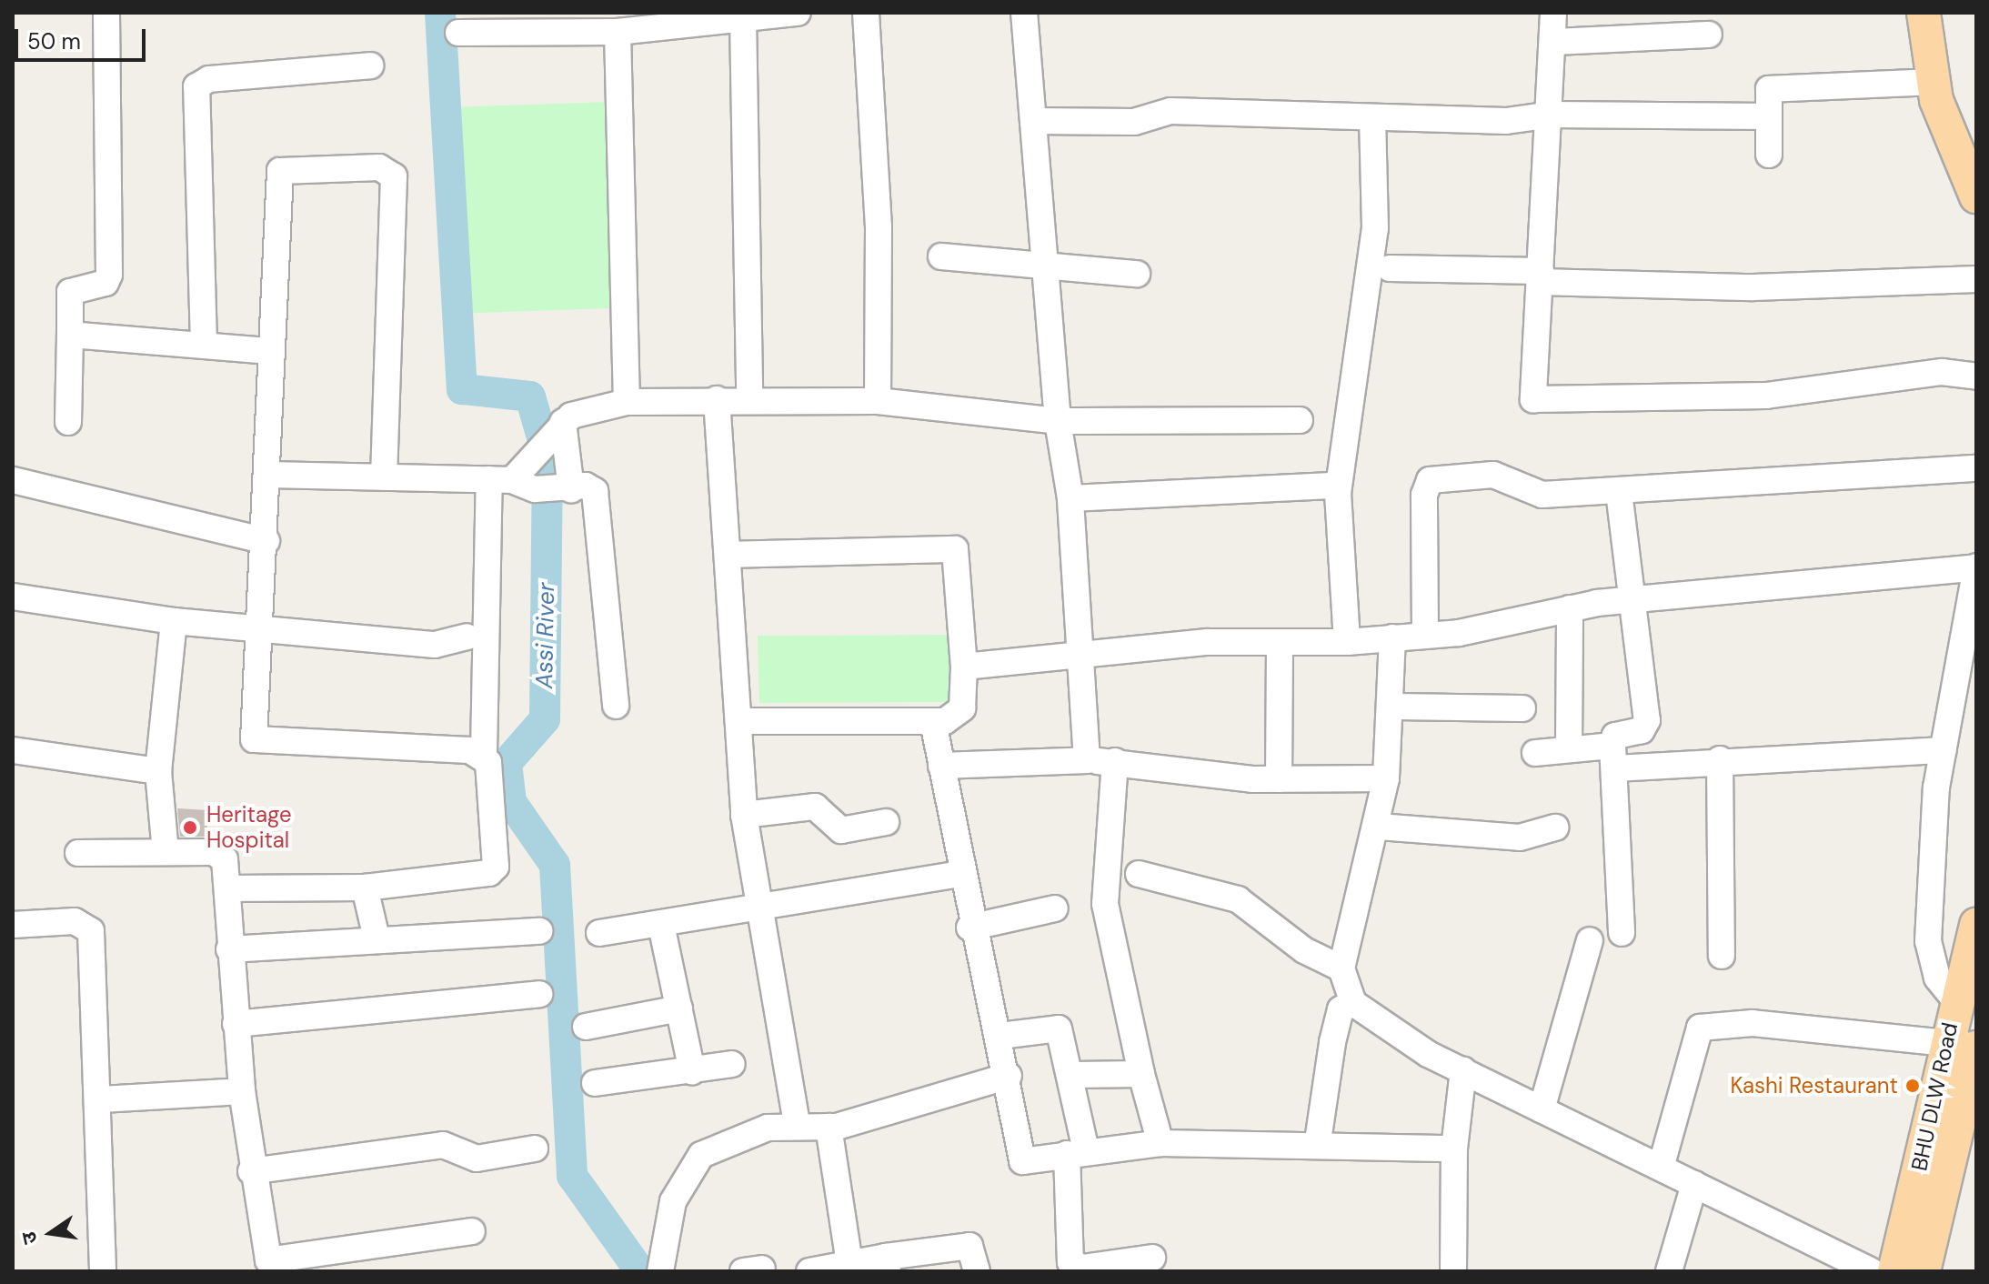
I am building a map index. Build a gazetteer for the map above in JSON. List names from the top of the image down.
{
  "streets": {
    "main road": ["BHU DLW Road"]
  },
  "water": ["Assi River"],
  "places": ["Heritage Hospital", "Kashi Restaurant"],
  "scale_bar": "50 m",
  "north": "left"
}
